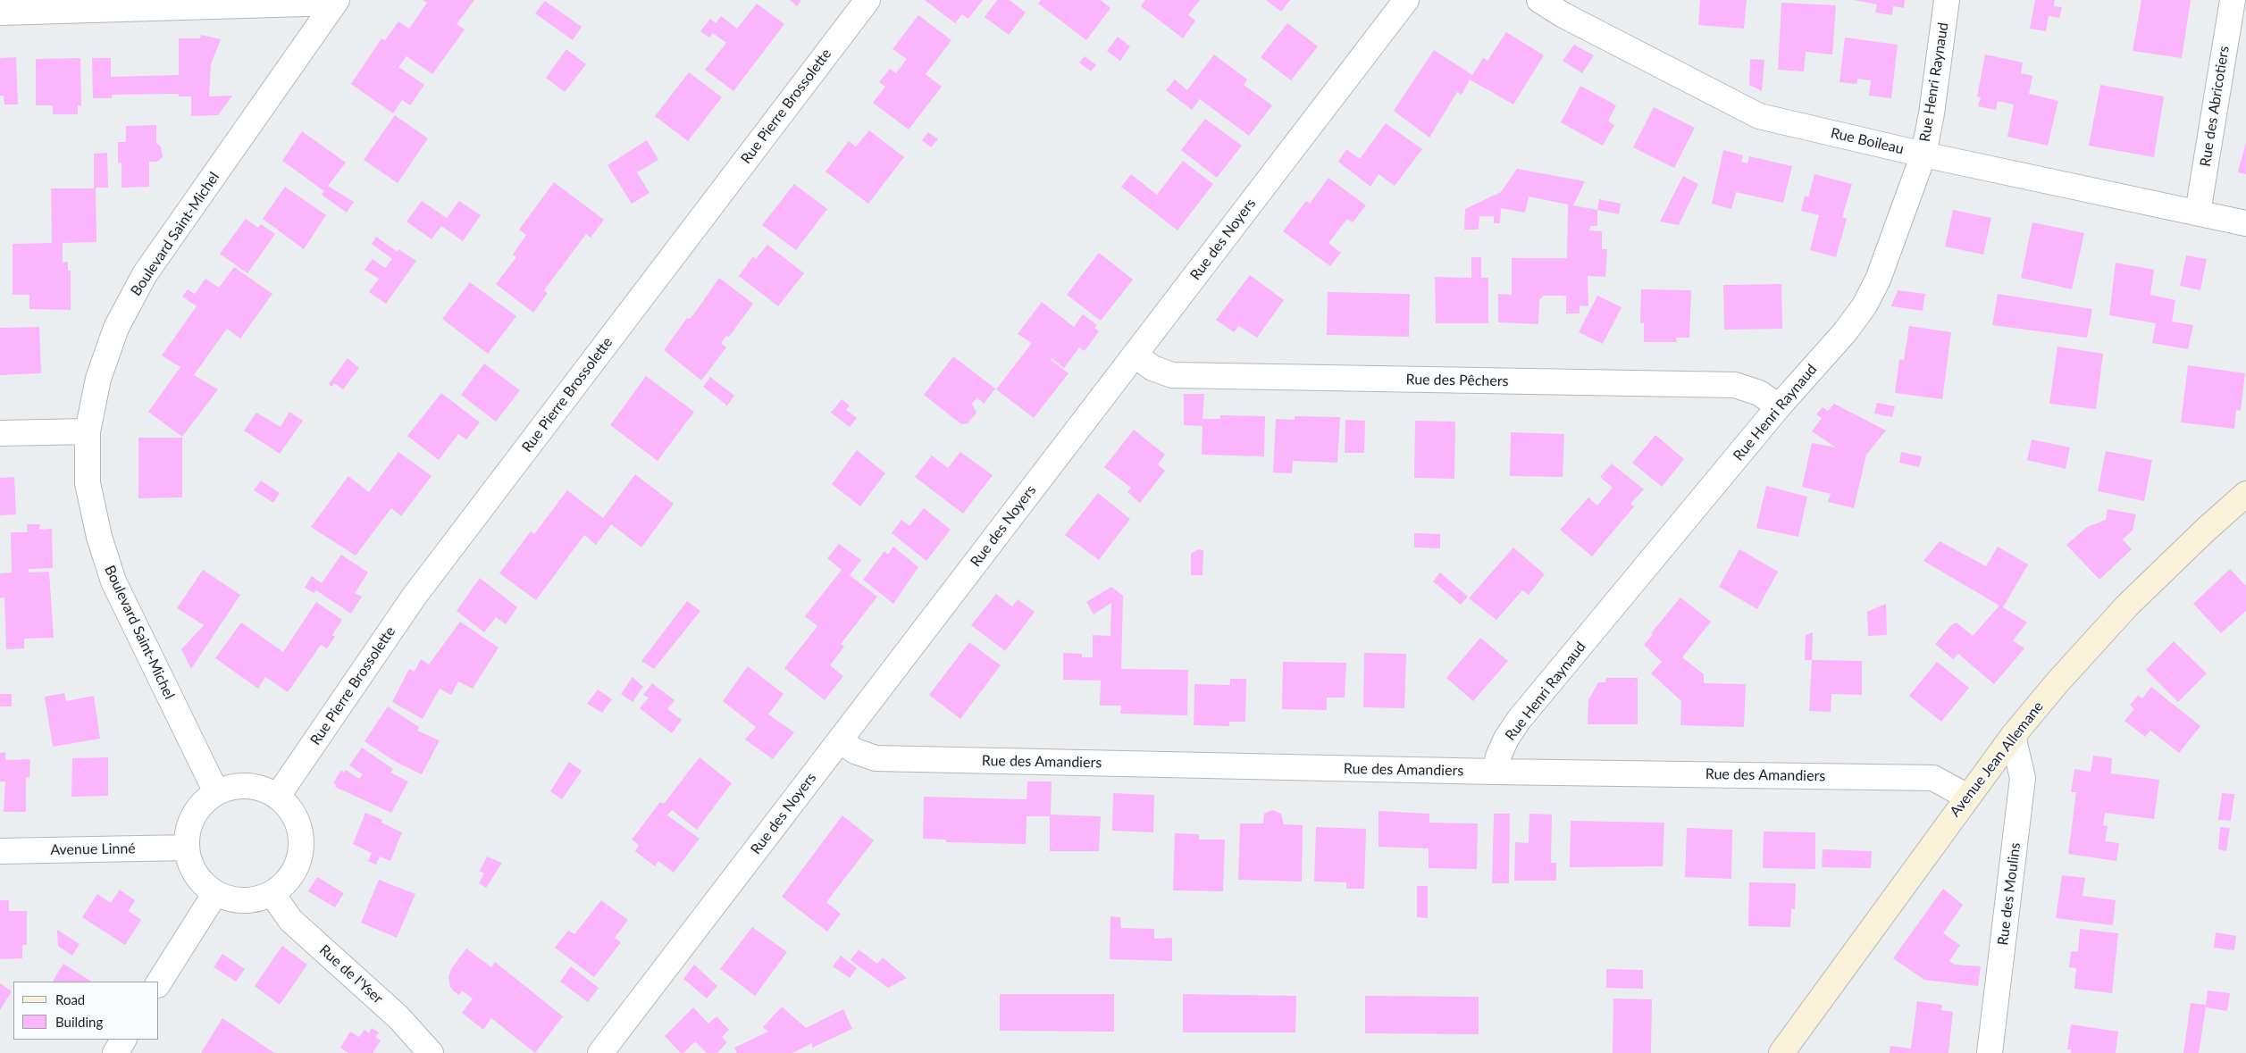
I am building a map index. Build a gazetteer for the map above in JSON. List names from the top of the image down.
{
  "streets": {
    "main road": ["Avenue Jean Allemane"],
    "street": [
      "Rue Henri Raynaud",
      "Rue Pierre Brossolette",
      "Rue des Abricotiers",
      "Rue Boileau",
      "Boulevard Saint-Michel",
      "Rue des Noyers",
      "Rue des Pêchers",
      "Rue des Amandiers",
      "Avenue Linné",
      "Rue des Moulins",
      "Rue de l'Yser"
    ]
  },
  "crossings": [
    ["Rue Henri Raynaud", "Rue Boileau"],
    ["Rue Henri Raynaud", "Rue des Pêchers"],
    ["Rue Henri Raynaud", "Rue des Amandiers"],
    ["Rue Pierre Brossolette", "Boulevard Saint-Michel"],
    ["Rue Pierre Brossolette", "Avenue Linné"],
    ["Rue Pierre Brossolette", "Rue de l'Yser"],
    ["Rue des Abricotiers", "Rue Boileau"],
    ["Boulevard Saint-Michel", "Avenue Linné"],
    ["Boulevard Saint-Michel", "Rue de l'Yser"],
    ["Rue des Noyers", "Rue des Pêchers"],
    ["Rue des Noyers", "Rue des Amandiers"],
    ["Avenue Jean Allemane", "Rue des Amandiers"],
    ["Avenue Jean Allemane", "Rue des Moulins"],
    ["Avenue Linné", "Rue de l'Yser"]
  ],
  "legend": ["Road", "Building"]
}
